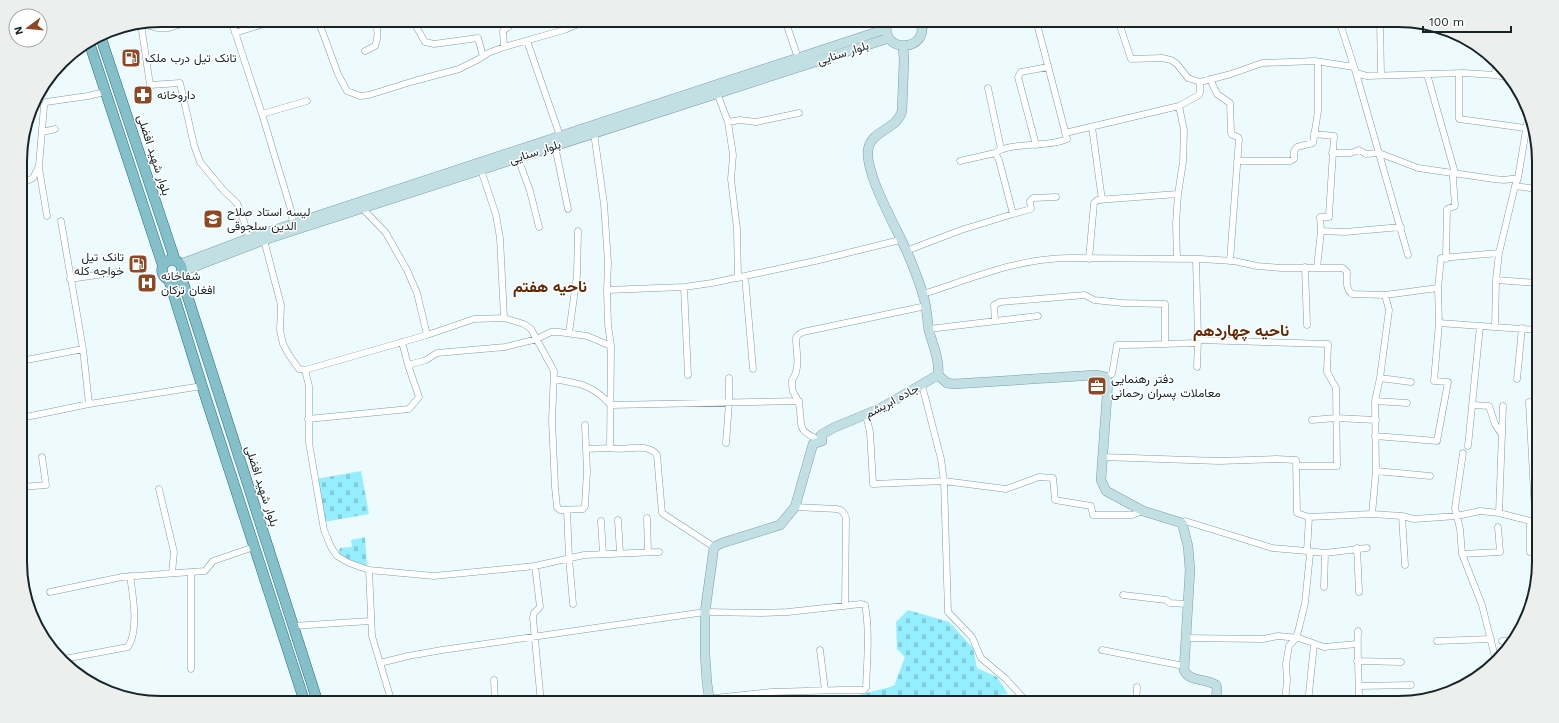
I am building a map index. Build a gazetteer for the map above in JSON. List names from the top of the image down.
{
  "streets": {
    "main road": ["بلوار سنایی", "بلوار شهید افضلی", "جاده ابریشم"]
  },
  "crossings": [
    ["بلوار سنایی", "بلوار شهید افضلی"]
  ],
  "districts": ["ناحیه هفتم", "ناحیه چهاردهم"],
  "places": {
    "fuel station": ["تانک تیل درب ملک", "تانک تیل خواجه کله"],
    "pharmacy": ["داروخانه"],
    "school or university": ["لیسه استاد صلاح الدین سلجوقی"],
    "hospital": ["شفاخانه افغان ترکان"],
    "office": ["دفتر رهنمایی معاملات پسران رحمانی"]
  },
  "scale_bar": "100 m",
  "north": "left"
}
